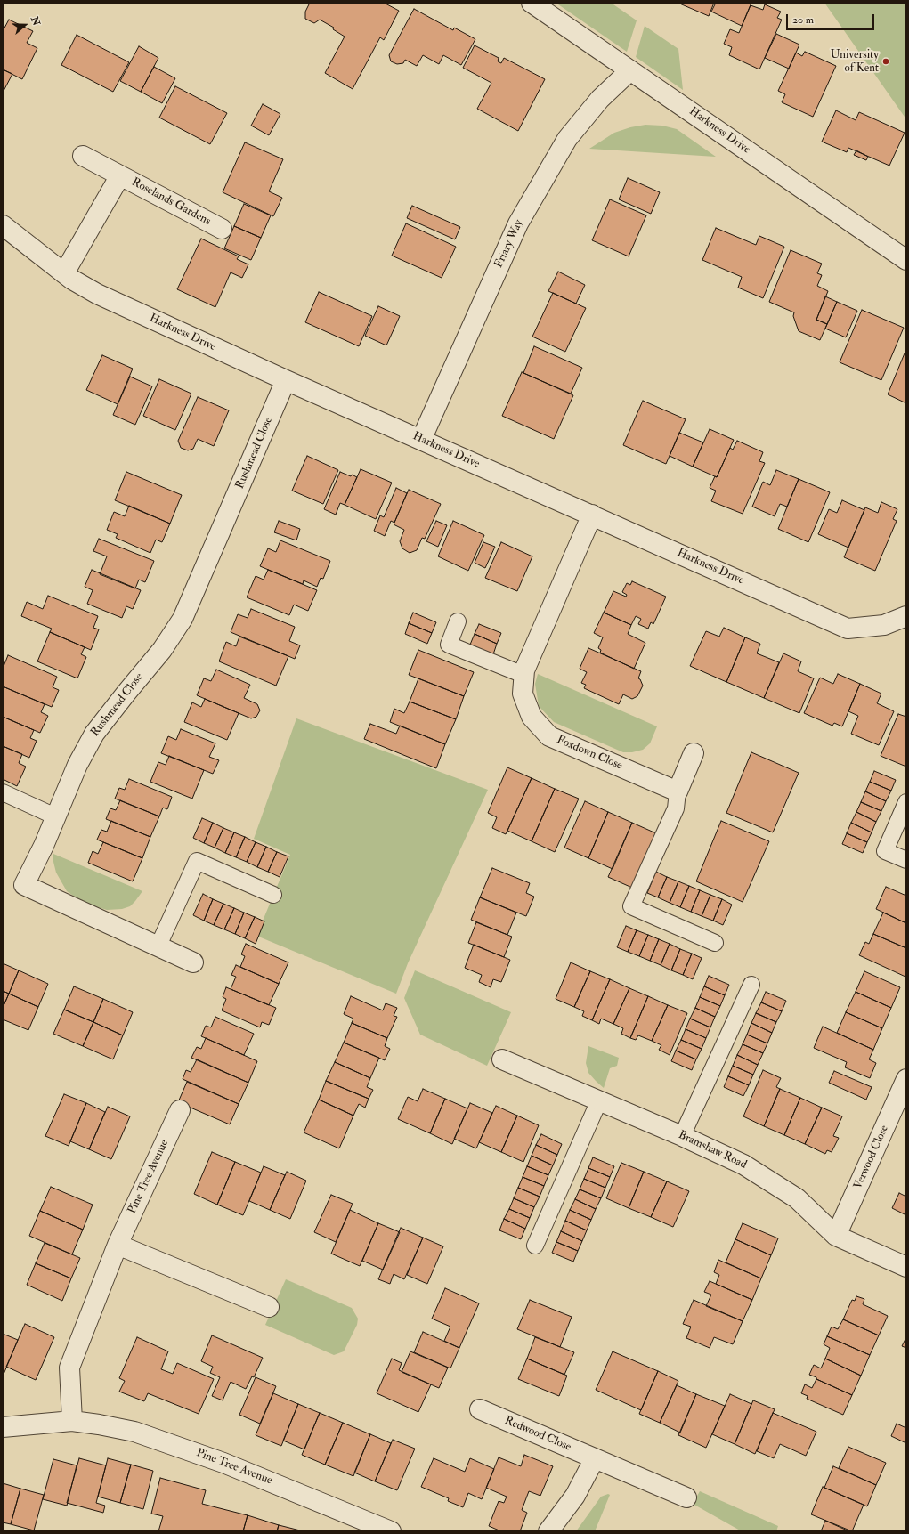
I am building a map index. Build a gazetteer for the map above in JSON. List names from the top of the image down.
{
  "streets": {
    "street": [
      "Harkness Drive",
      "Roselands Gardens",
      "Friary Way",
      "Rushmead Close",
      "Foxdown Close",
      "Bramshaw Road",
      "Verwood Close",
      "Pine Tree Avenue",
      "Redwood Close"
    ]
  },
  "crossings": [
    ["Harkness Drive", "Roselands Gardens"],
    ["Harkness Drive", "Friary Way"],
    ["Harkness Drive", "Rushmead Close"],
    ["Harkness Drive", "Foxdown Close"],
    ["Bramshaw Road", "Verwood Close"]
  ],
  "places": ["University of Kent"],
  "scale_bar": "20 m",
  "north": "right"
}
